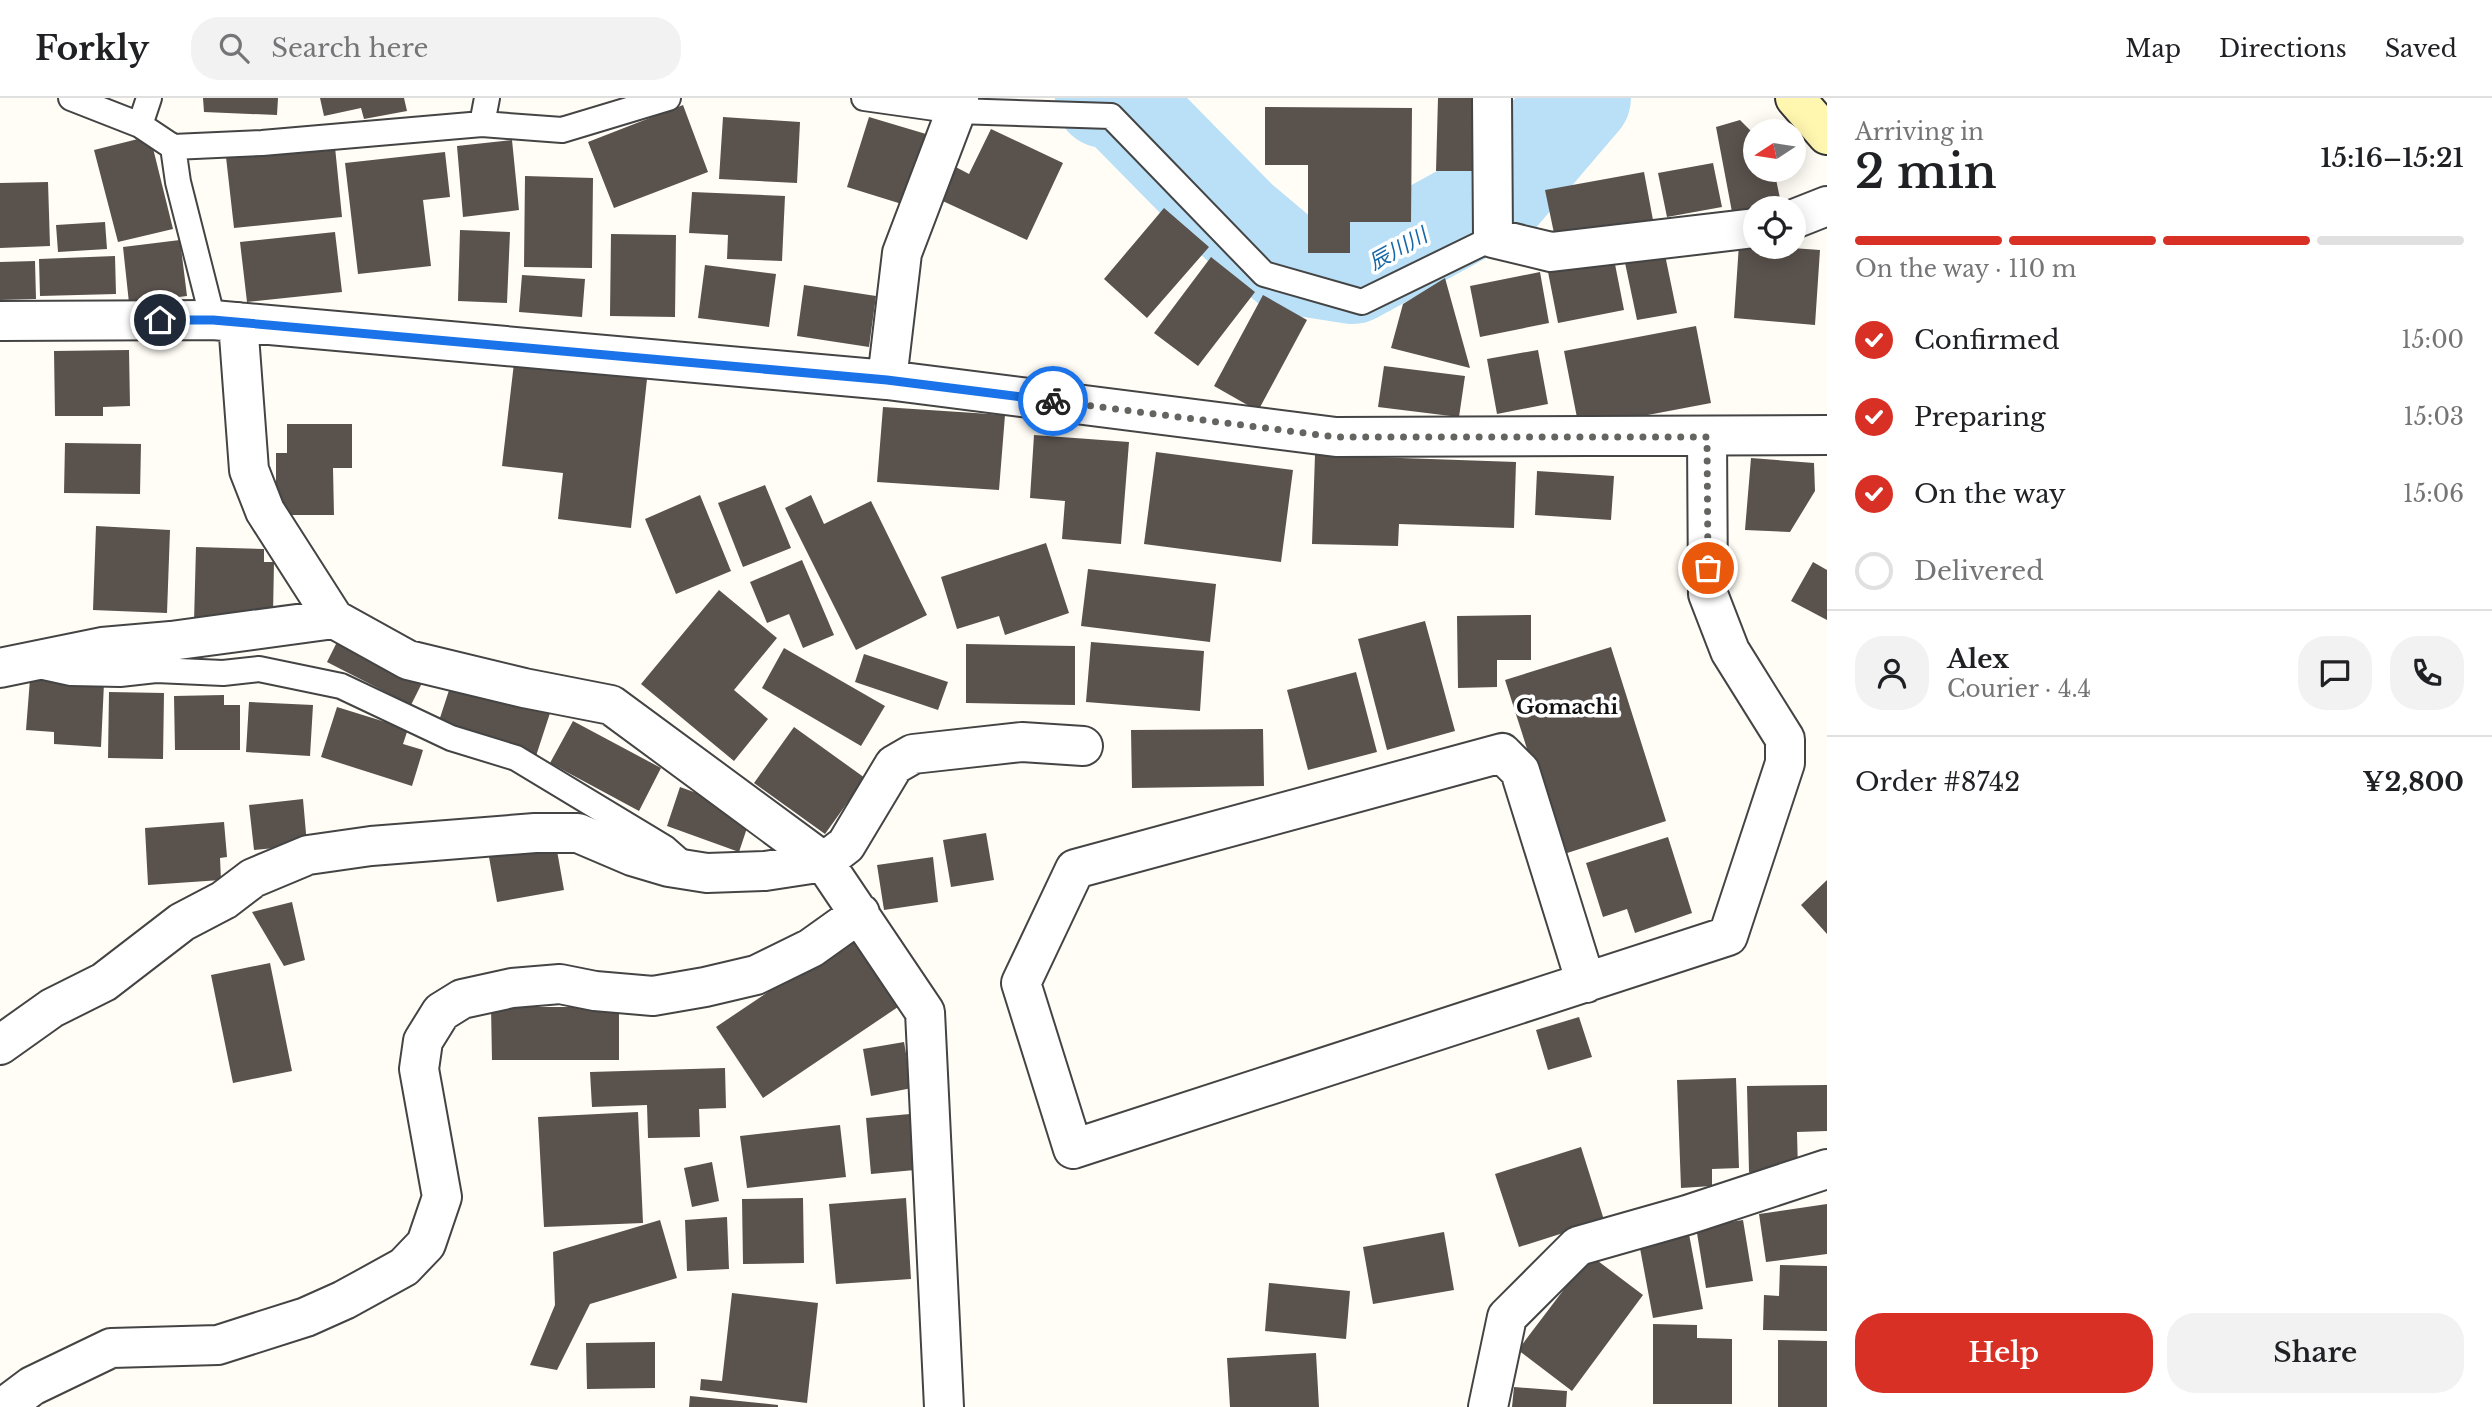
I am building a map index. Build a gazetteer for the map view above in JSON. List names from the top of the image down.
{
  "districts": ["Gomachi"],
  "water": ["辰川川"],
  "north": "left",
  "page": {
    "header": "Forkly",
    "search": "Search here",
    "nav": ["Map", "Directions", "Saved"],
    "heading": ["2 min", "Arriving in", "15:16–15:21"],
    "panel": [
      "Alex",
      "Courier · 4.4",
      "Order #8742",
      "¥2,800"
    ],
    "bar": "On the way · 110 m",
    "list": [
      ["Confirmed", "15:00"],
      ["Preparing", "15:03"],
      ["On the way", "15:06"],
      "Delivered"
    ],
    "buttons": ["Help", "Share"]
  }
}
